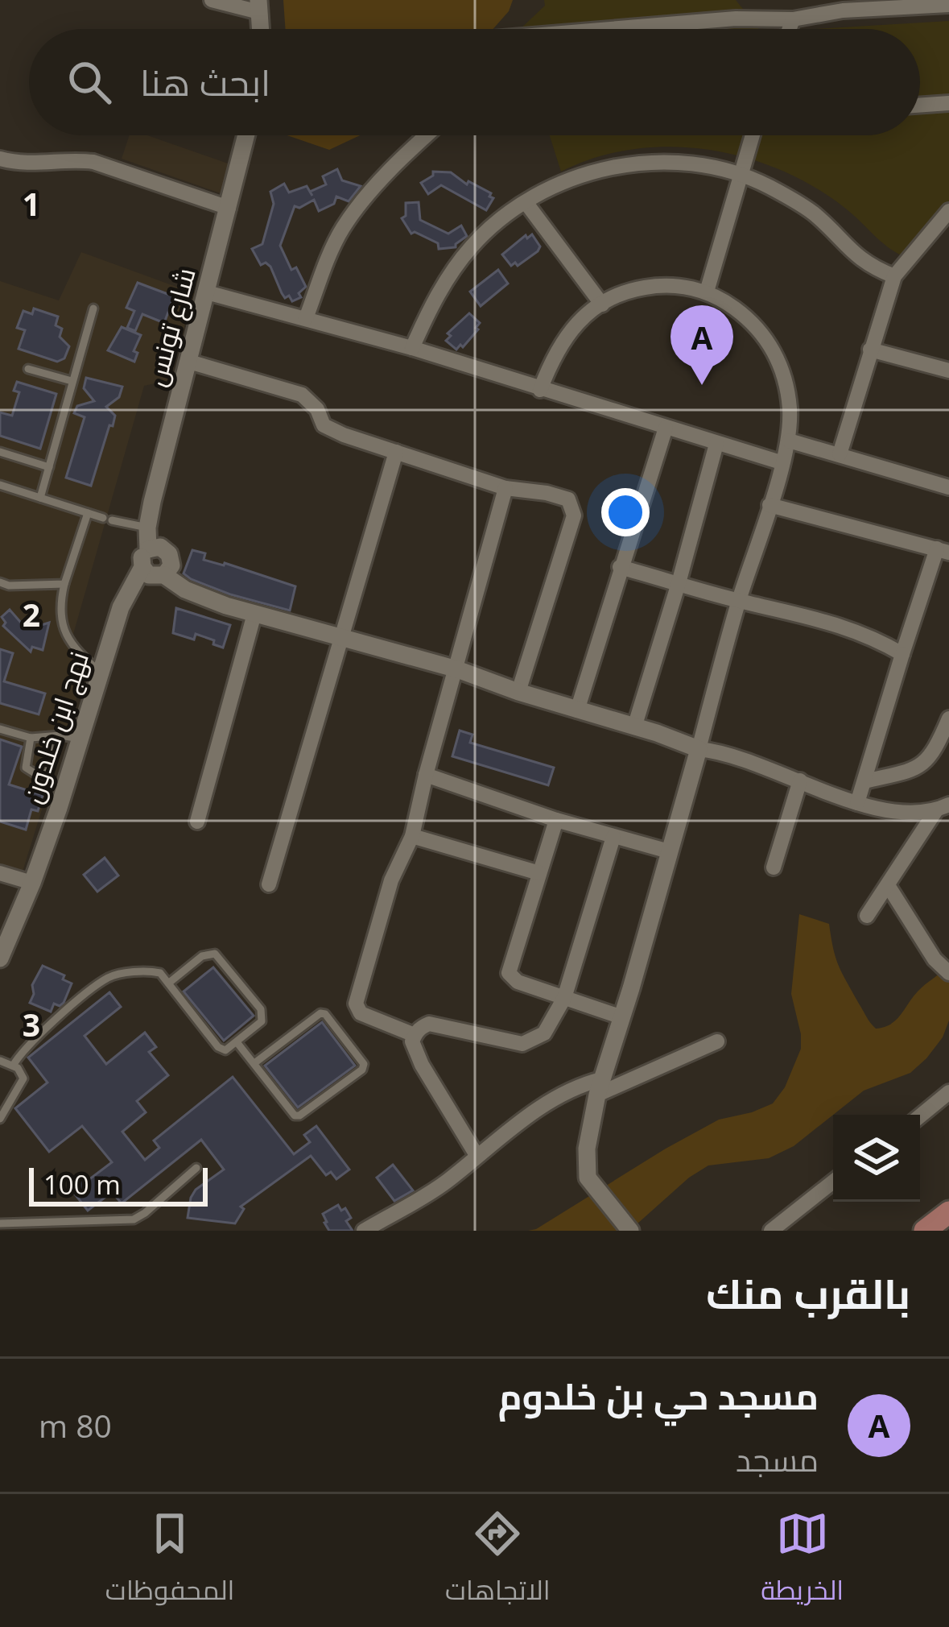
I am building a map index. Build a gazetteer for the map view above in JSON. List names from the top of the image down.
{
  "streets": {
    "street": ["شارع تونس", "نهج ابن خلدون"]
  },
  "crossings": [
    ["شارع تونس", "نهج ابن خلدون"]
  ],
  "scale_bar": "100 m",
  "page": {
    "search": "ابحث هنا",
    "pins": "A",
    "scale": "100 m",
    "heading": "بالقرب منك",
    "list": [
      {
        "mark": "A",
        "name": "مسجد حي بن خلدوم",
        "note": "مسجد",
        "value": "80 m"
      }
    ],
    "nav": ["الخريطة", "الاتجاهات", "المحفوظات"]
  },
  "grid": {
    "rows": ["1", "2", "3"]
  }
}
